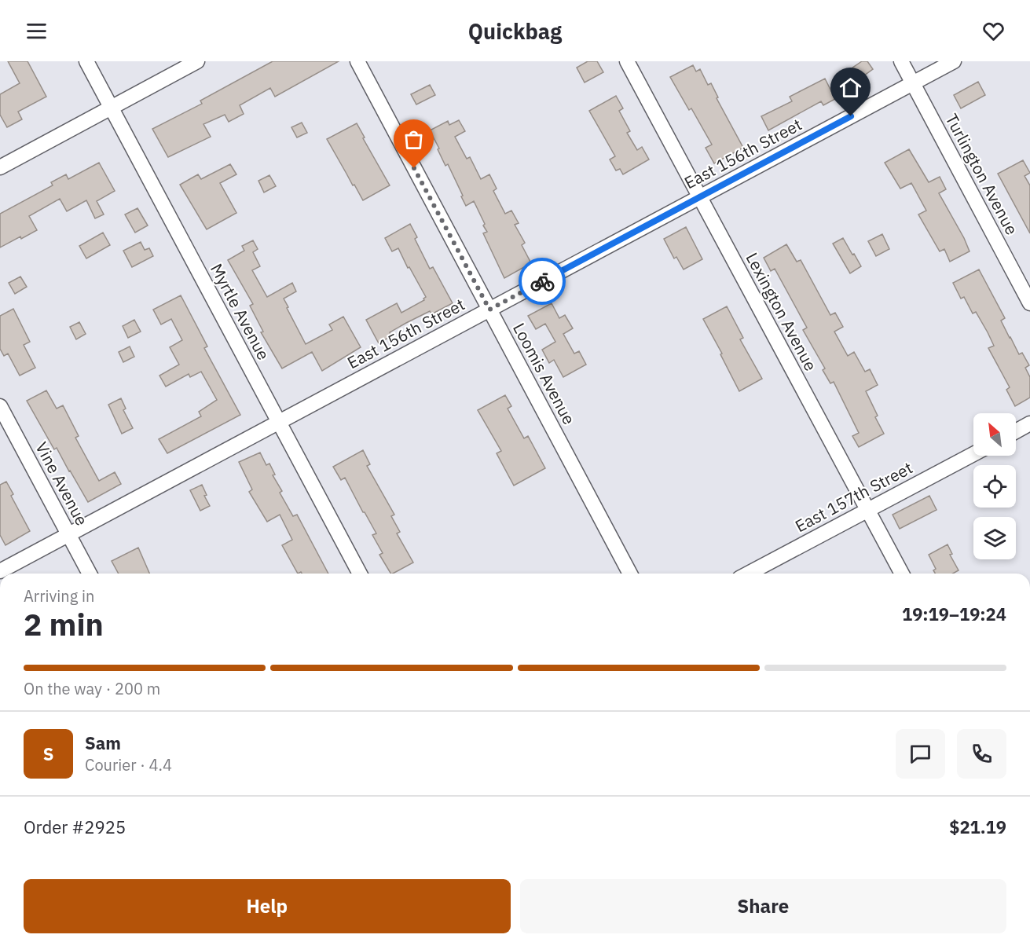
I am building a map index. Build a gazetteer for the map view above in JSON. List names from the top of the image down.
{
  "streets": {
    "street": [
      "East 156th Street",
      "Turlington Avenue",
      "Myrtle Avenue",
      "Lexington Avenue",
      "Loomis Avenue",
      "Vine Avenue",
      "East 157th Street"
    ]
  },
  "crossings": [
    ["East 156th Street", "Turlington Avenue"],
    ["East 156th Street", "Myrtle Avenue"],
    ["East 156th Street", "Lexington Avenue"],
    ["East 156th Street", "Loomis Avenue"],
    ["East 156th Street", "Vine Avenue"],
    ["Lexington Avenue", "East 157th Street"]
  ],
  "north": "top left",
  "page": {
    "header": "Quickbag",
    "heading": ["2 min", "Arriving in", "19:19–19:24"],
    "panel": [
      "Sam",
      "Courier · 4.4",
      "Order #2925",
      "$21.19"
    ],
    "bar": "On the way · 200 m",
    "round": "S",
    "buttons": ["Help", "Share"]
  }
}
